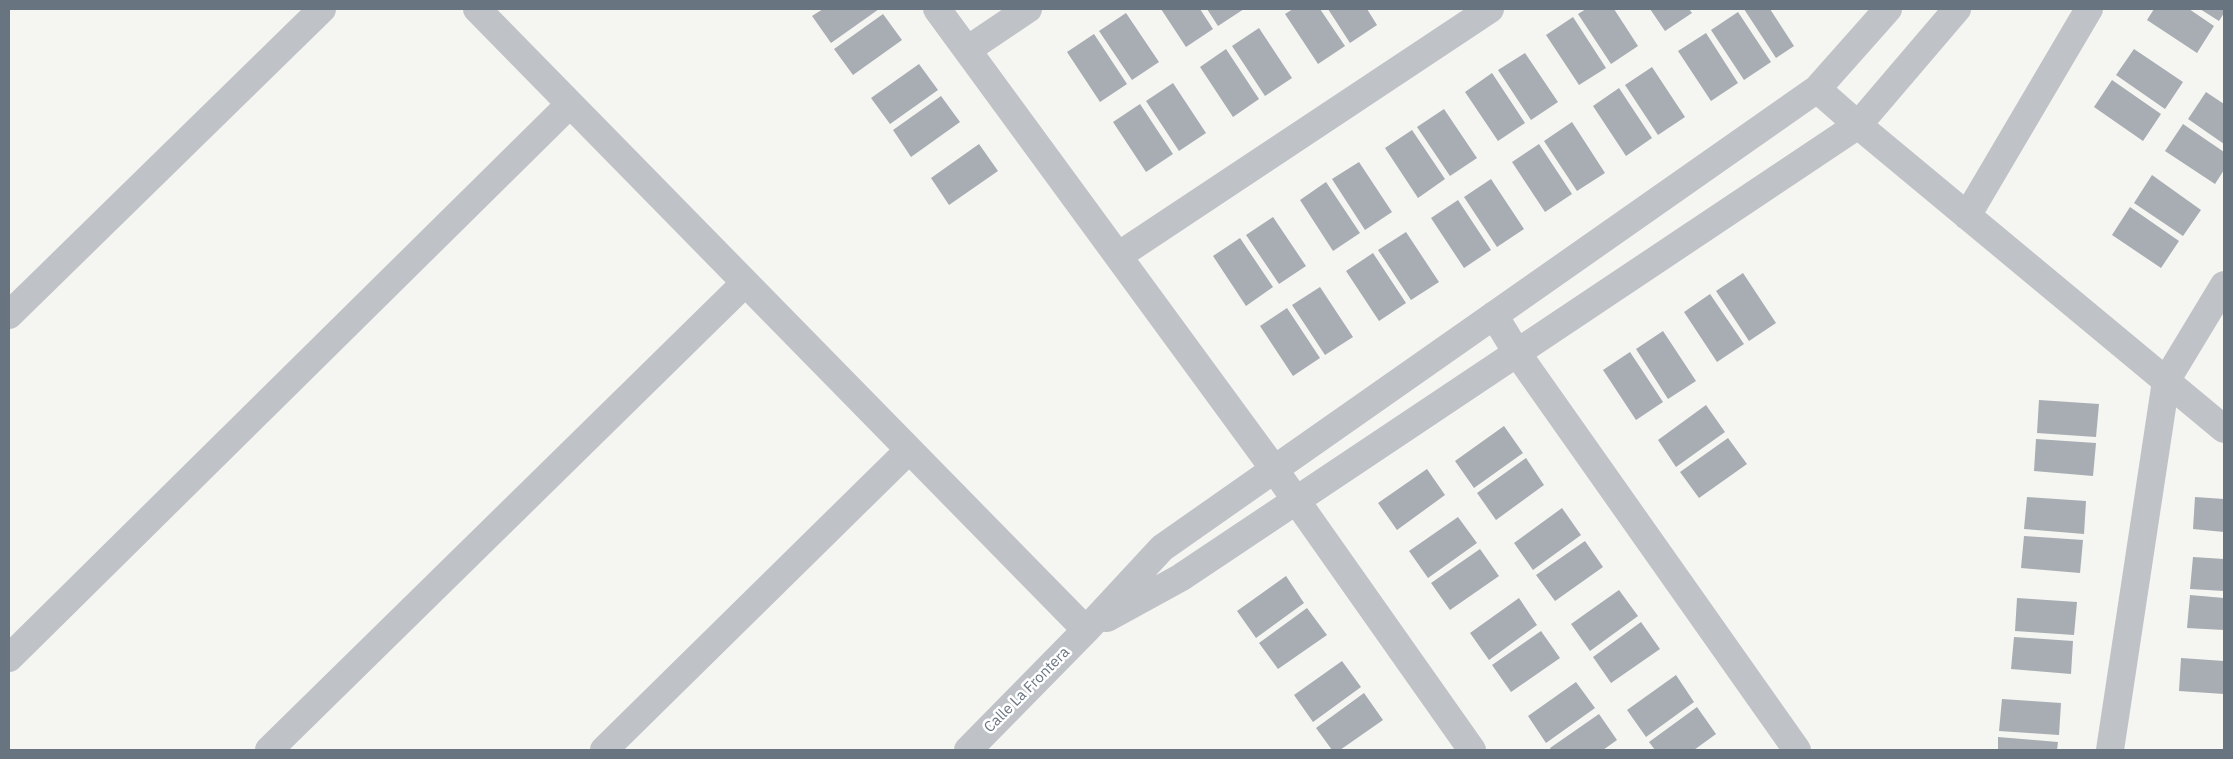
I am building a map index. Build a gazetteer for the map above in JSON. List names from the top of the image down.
{
  "streets": {
    "street": ["Calle La Frontera"]
  }
}
